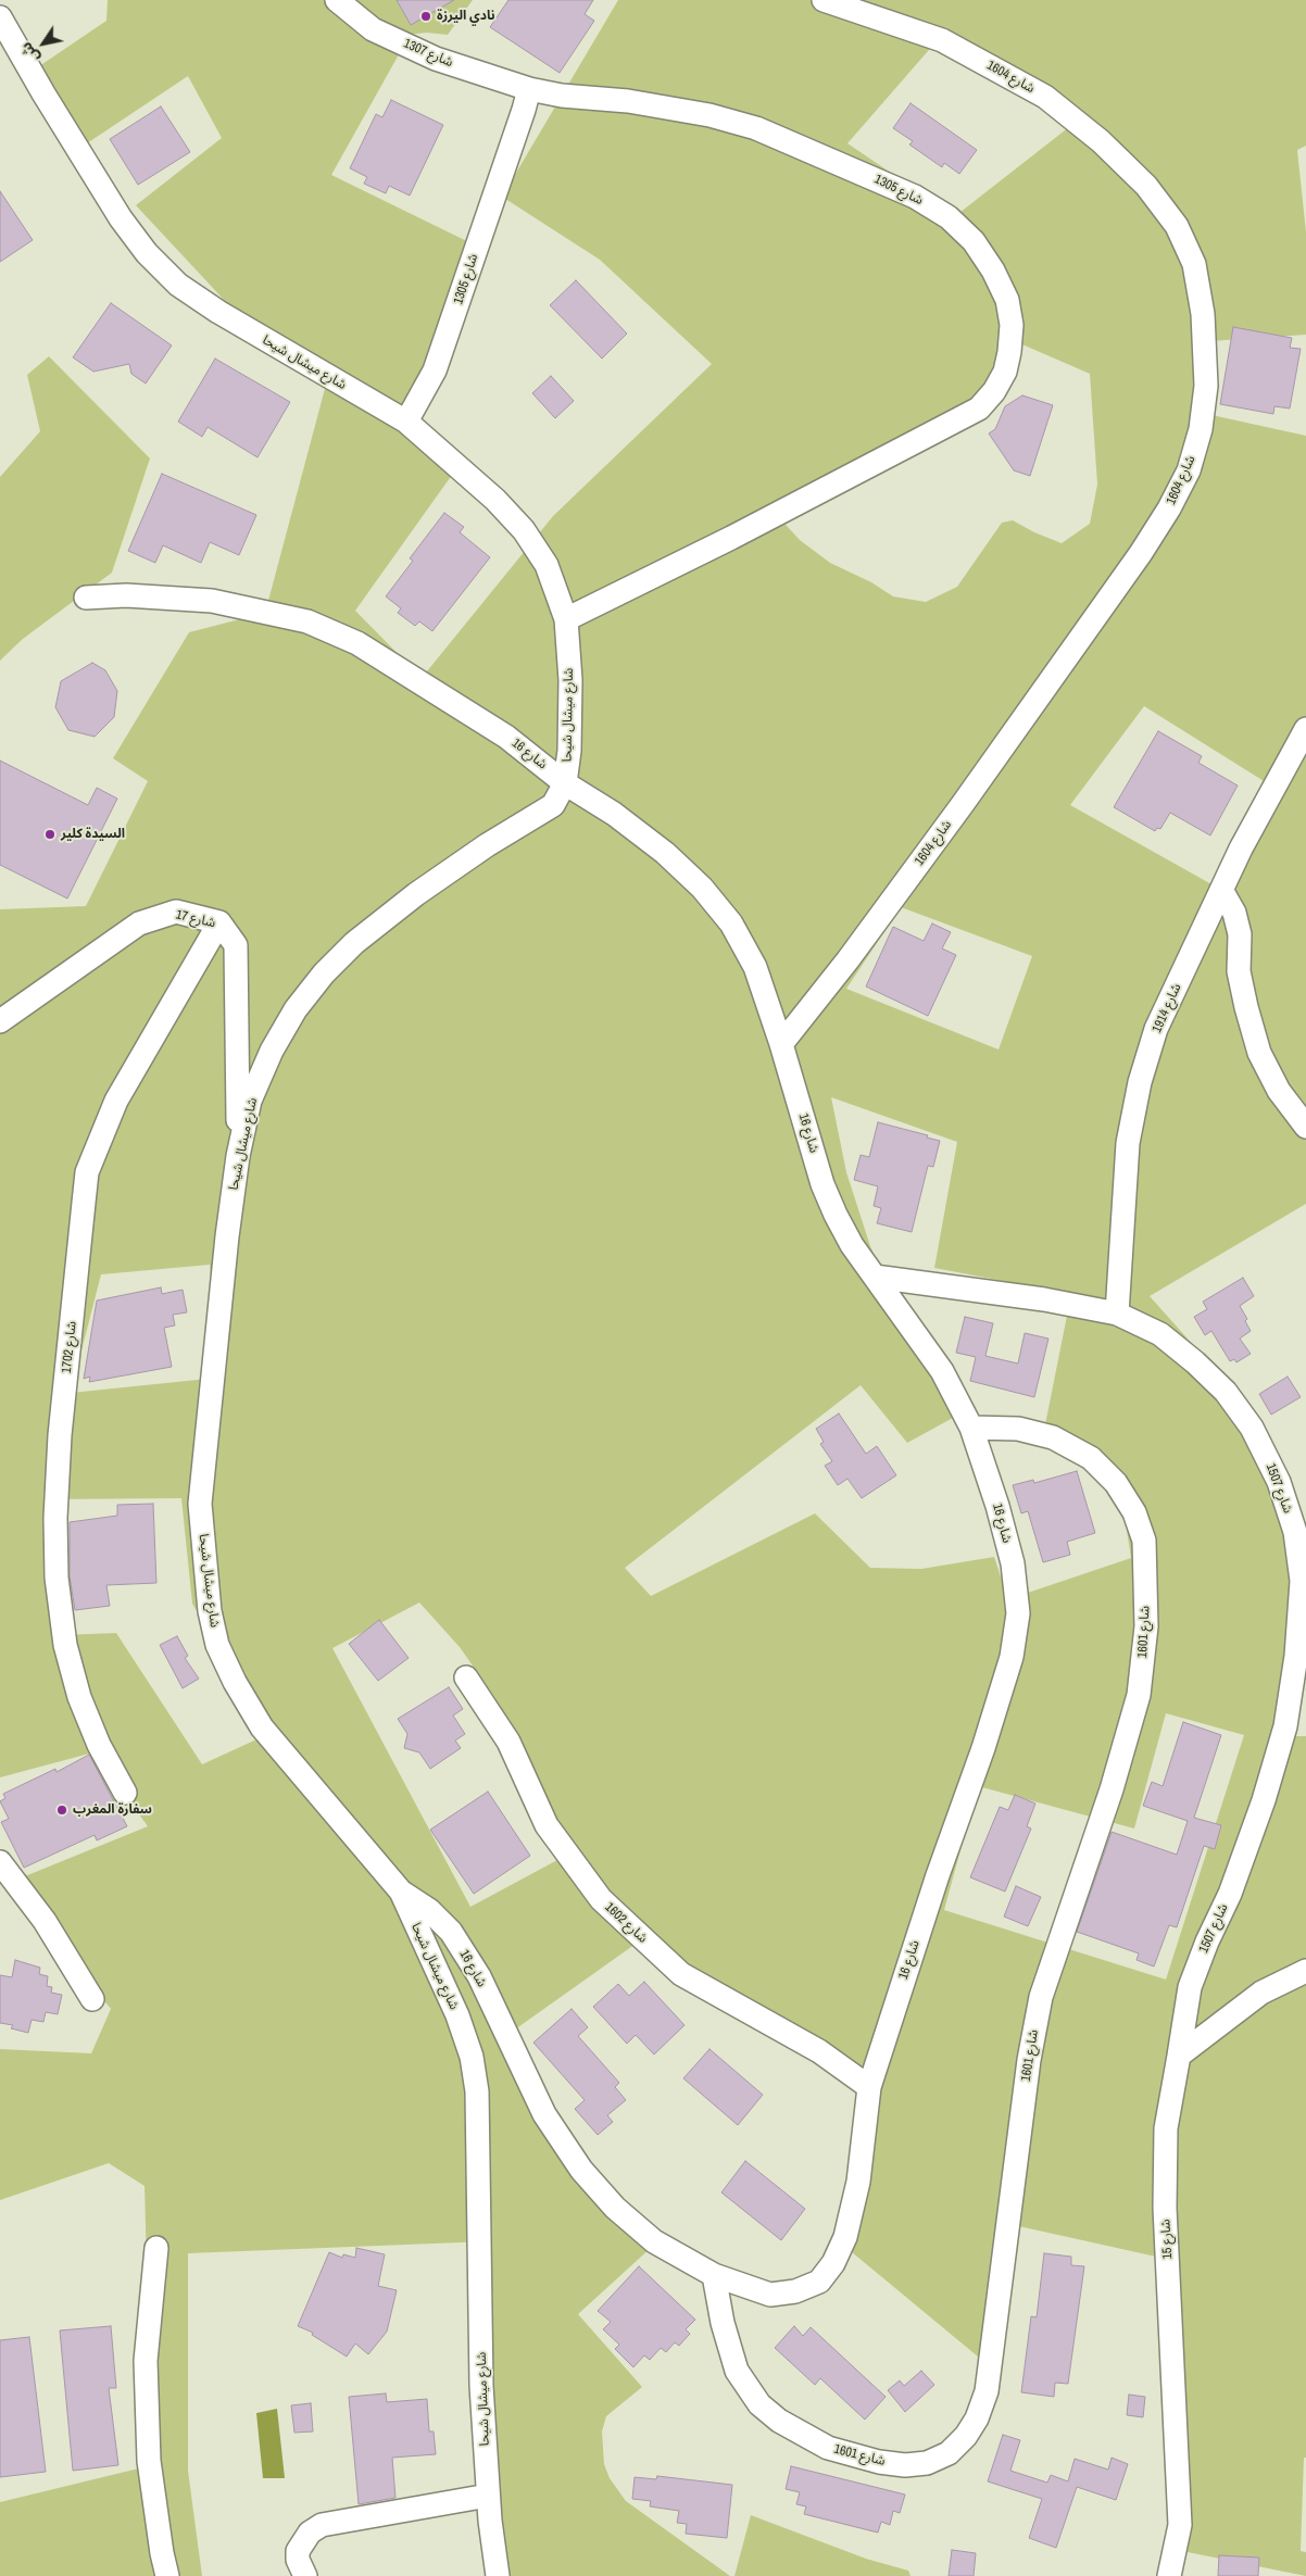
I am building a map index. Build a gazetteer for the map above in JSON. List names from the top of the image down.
{
  "streets": {
    "street": [
      "شارع 1307",
      "شارع 1604",
      "شارع 1305",
      "شارع ميشال شيحا",
      "شارع 16",
      "شارع 17",
      "شارع 1914",
      "شارع 1702",
      "شارع 1507",
      "شارع 1601",
      "شارع 1602",
      "شارع 15"
    ]
  },
  "crossings": [
    ["شارع 1307", "شارع 1305"],
    ["شارع 1604", "شارع 16"],
    ["شارع 1305", "شارع ميشال شيحا"],
    ["شارع ميشال شيحا", "شارع 16"],
    ["شارع ميشال شيحا", "شارع 17"],
    ["شارع 16", "شارع 1507"],
    ["شارع 16", "شارع 1601"],
    ["شارع 16", "شارع 1602"],
    ["شارع 17", "شارع 1702"],
    ["شارع 1914", "شارع 1507"],
    ["شارع 1507", "شارع 15"]
  ],
  "places": ["نادي اليرزة", "السيدة كلير", "سفارة المغرب"],
  "north": "bottom left"
}
